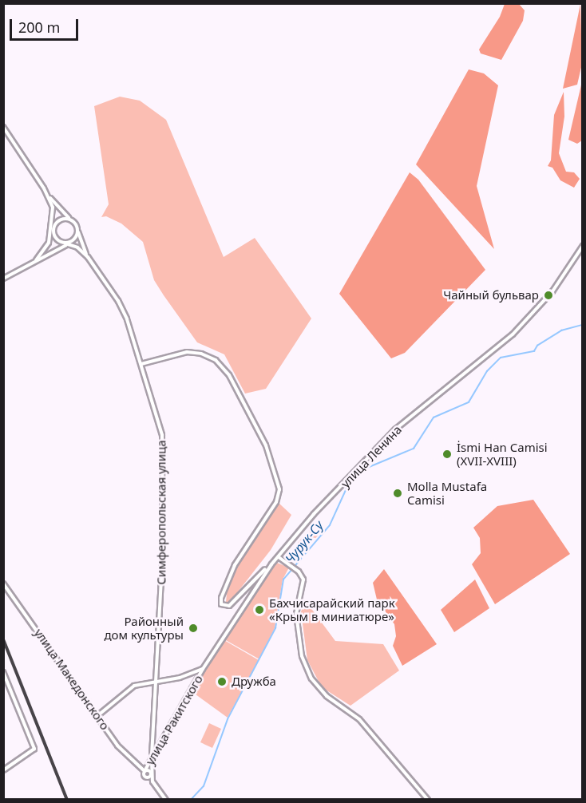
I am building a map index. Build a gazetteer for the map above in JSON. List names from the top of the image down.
{
  "streets": {
    "main road": [
      "улица Ленина",
      "Симферопольская улица",
      "улица Македонского",
      "улица Ракитского"
    ]
  },
  "crossings": [
    ["улица Ленина", "улица Ракитского"],
    ["Симферопольская улица", "улица Ракитского"],
    ["улица Македонского", "улица Ракитского"]
  ],
  "water": ["Чурук-Су"],
  "places": [
    "Чайный бульвар",
    "İsmi Han Camisi (XVII-XVIII)",
    "Molla Mustafa Camisi",
    "Бахчисарайский парк «Крым в миниатюре»",
    "Районный дом культуры",
    "Дружба"
  ],
  "scale_bar": "200 m"
}
